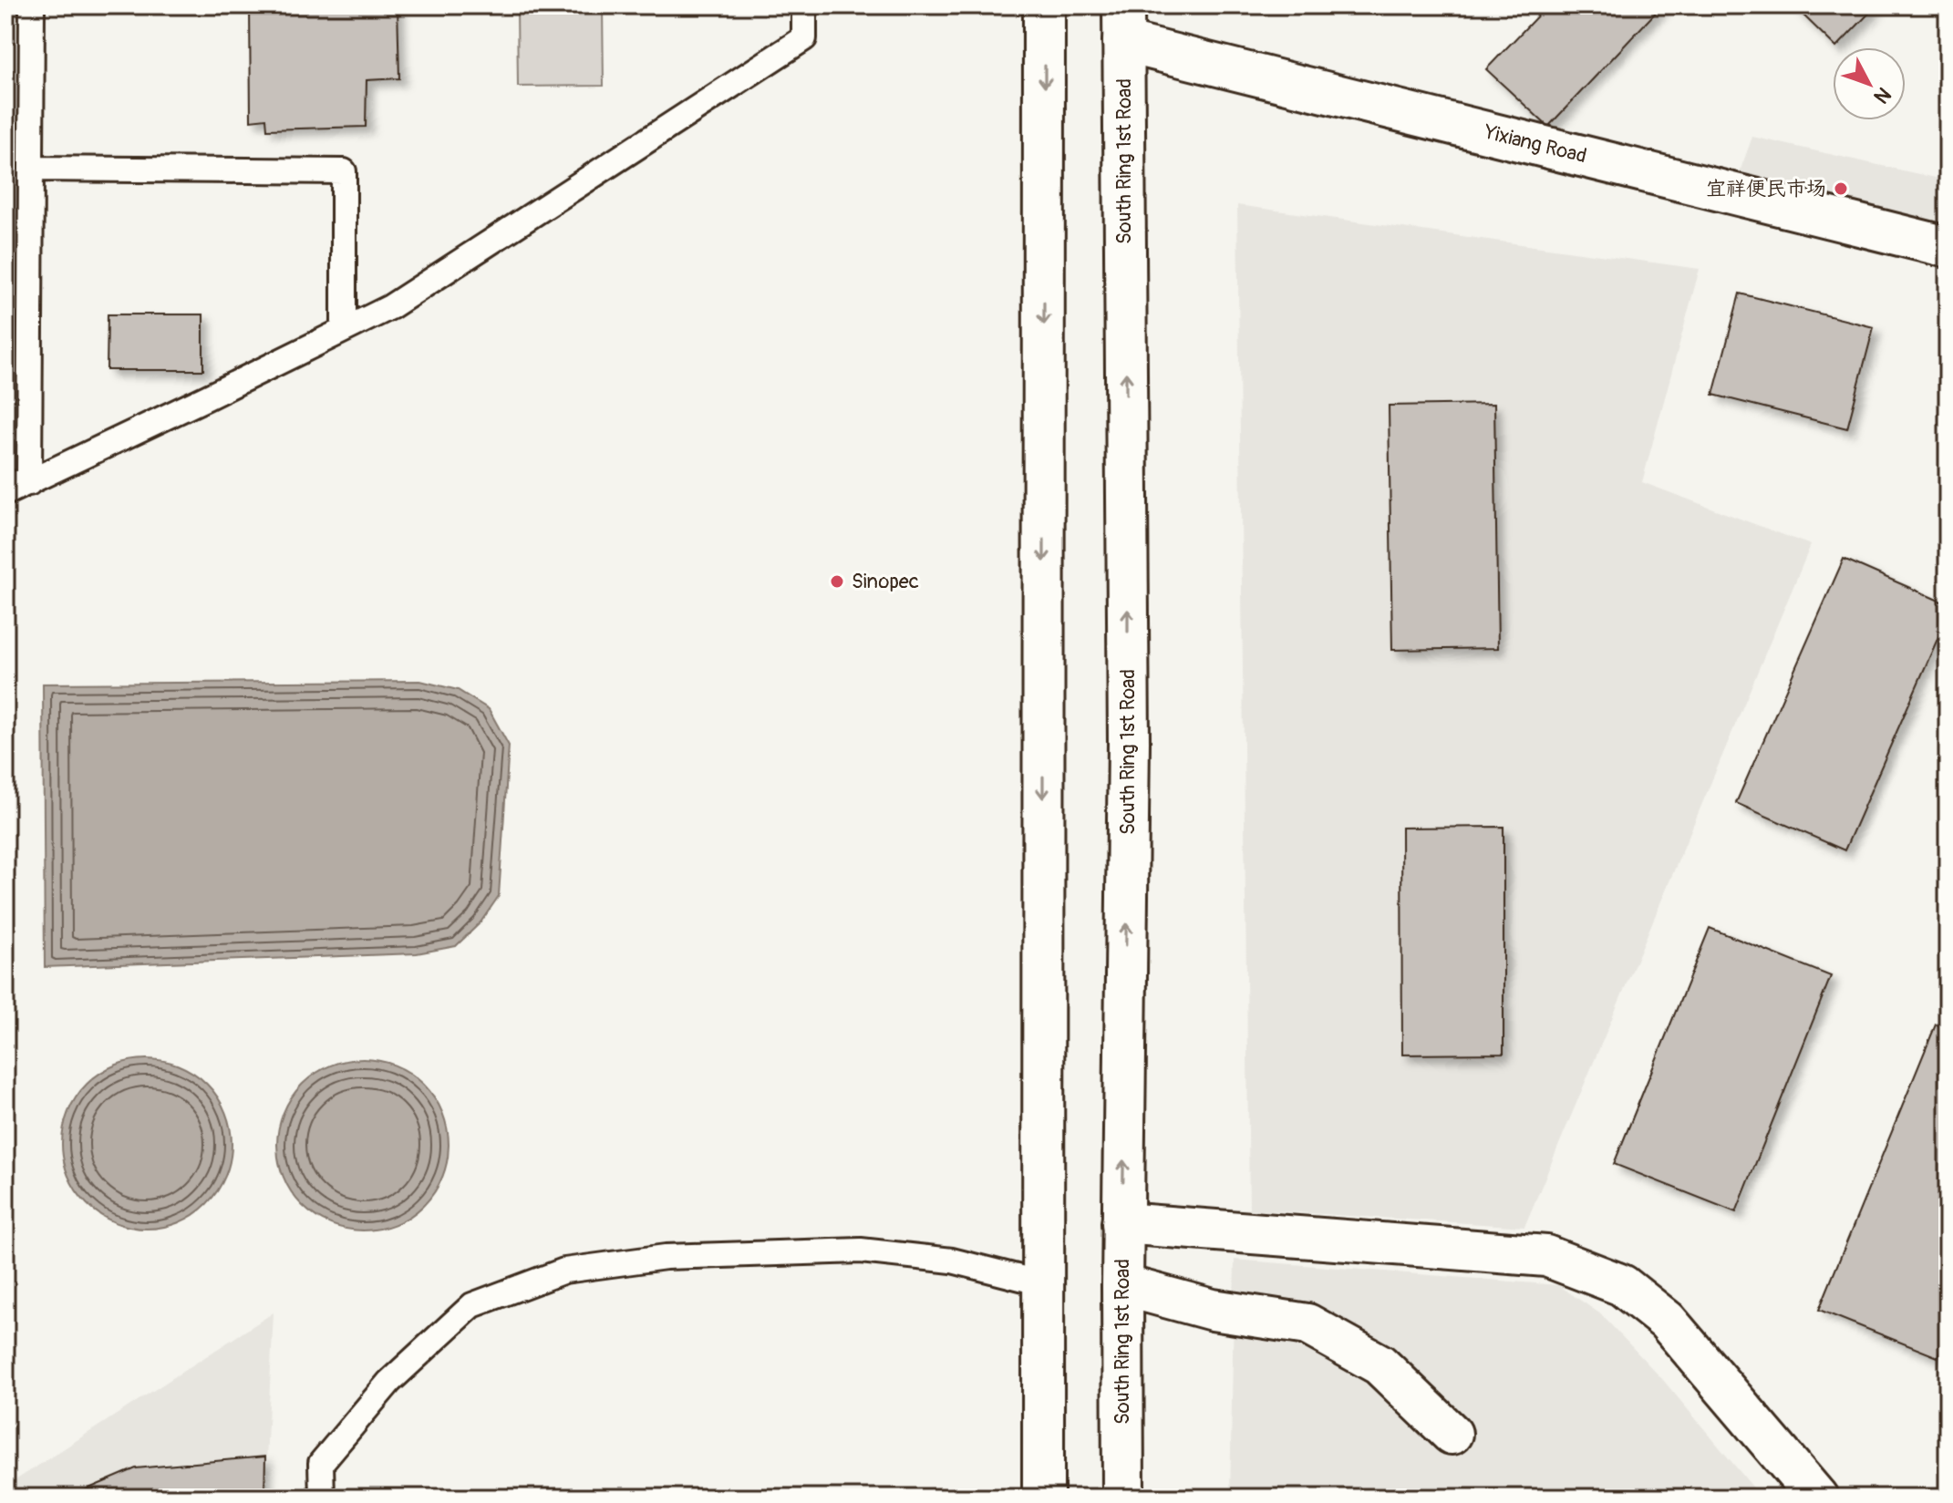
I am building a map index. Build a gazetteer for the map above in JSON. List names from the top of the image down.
{
  "streets": {
    "main road": ["Yixiang Road", "South Ring 1st Road"]
  },
  "crossings": [
    ["Yixiang Road", "South Ring 1st Road"]
  ],
  "places": ["宜祥便民市场", "Sinopec"],
  "north": "bottom right"
}
